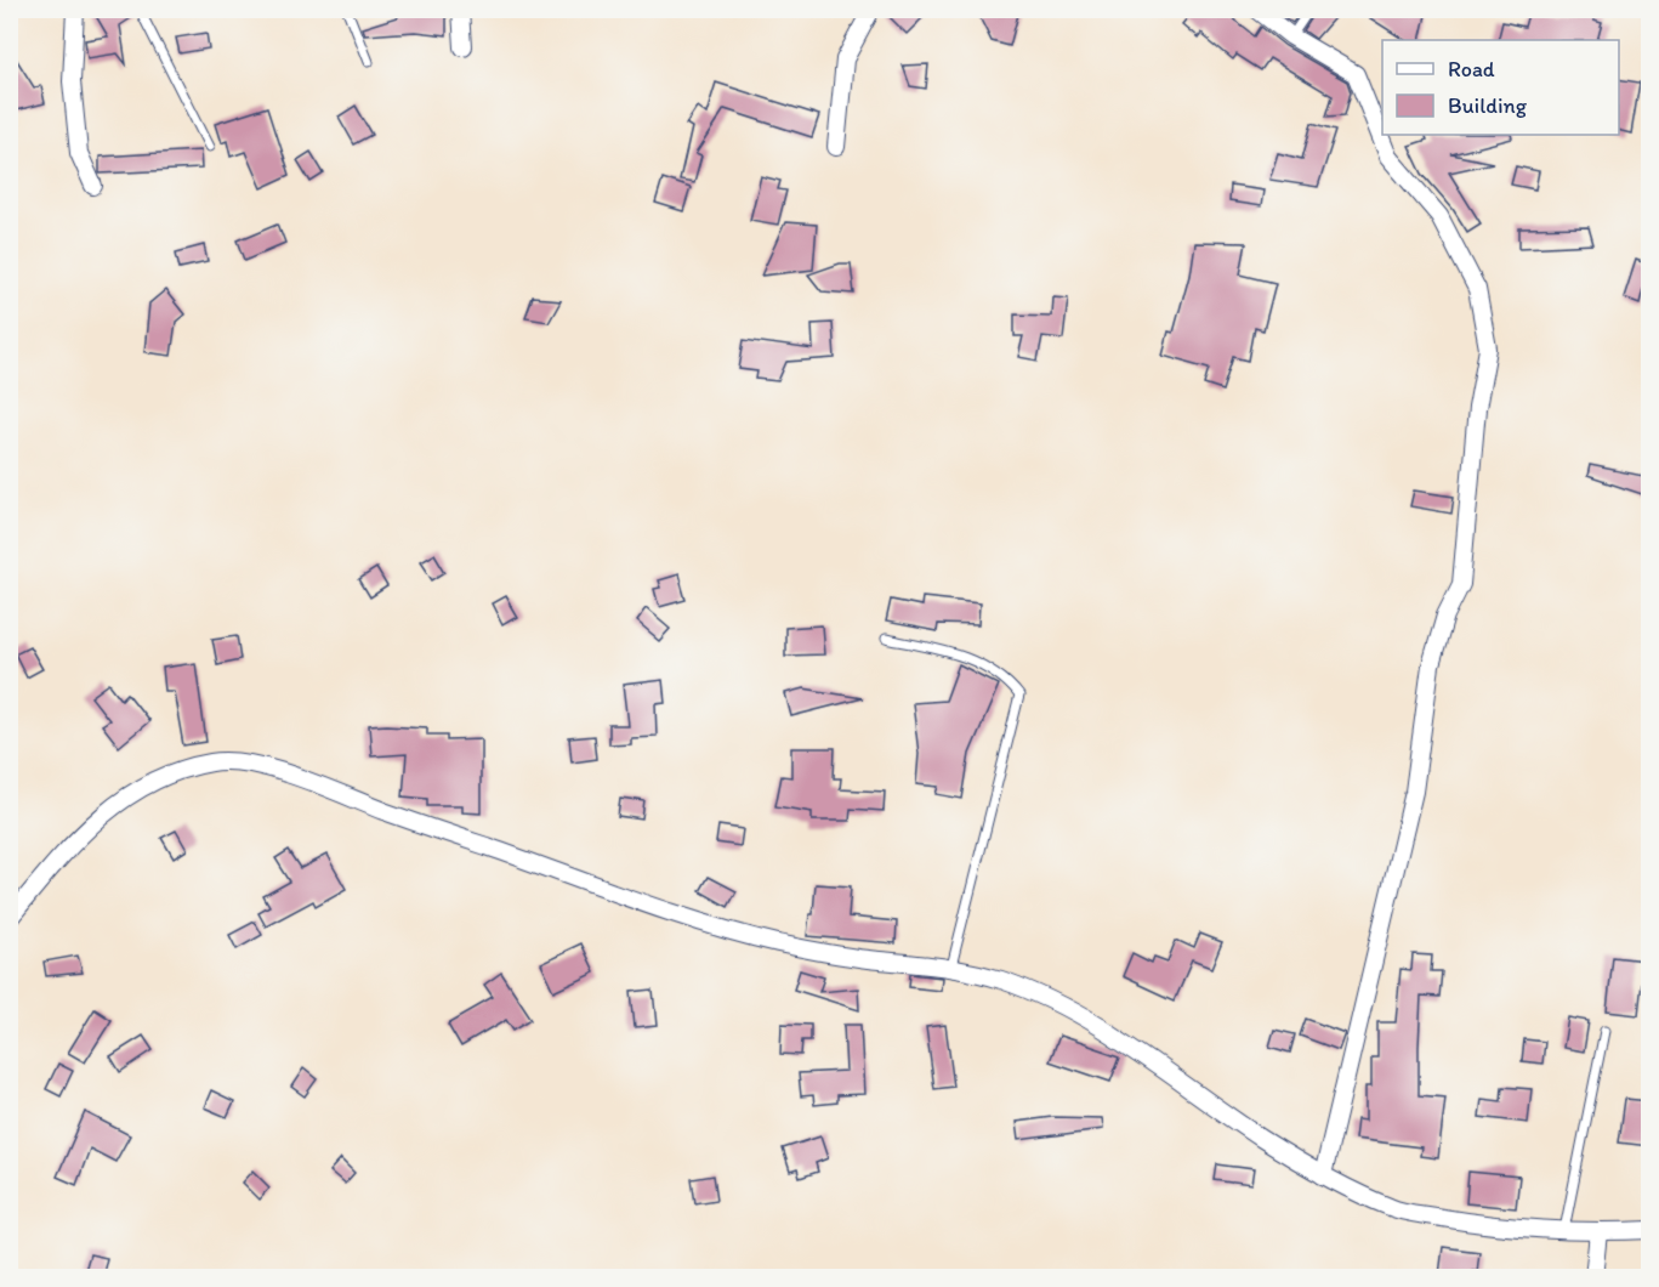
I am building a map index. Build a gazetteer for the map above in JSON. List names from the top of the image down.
{
  "legend": ["Road", "Building"]
}
